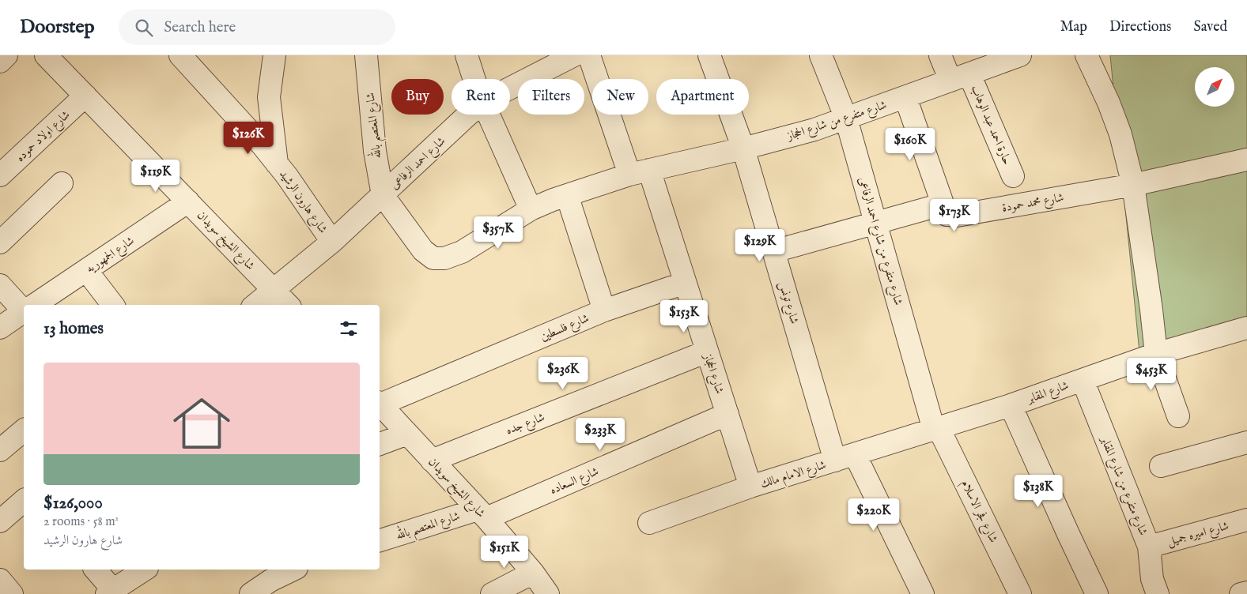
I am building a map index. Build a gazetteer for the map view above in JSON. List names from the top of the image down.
{
  "streets": {
    "street": [
      "شارع متفرع من شارع الحجاز",
      "حارة احمد عبد الوهاب",
      "شارع المعتصم بالله",
      "شارع اولاد حموده",
      "شارع احمد الرفاعى",
      "شارع هارون الرشيد",
      "شارع محمد حمودة",
      "شارع الشيخ سويدان",
      "شارع متفرع من شارع احمد الرفاعى",
      "شارع الجمهوريه",
      "شارع تونس",
      "شارع فلسطين",
      "شارع الحجاز",
      "شارع المقابر",
      "شارع جده",
      "شارع الامام مالك",
      "شارع السعاده",
      "شارع متفرع من شارع المقابر",
      "شارع فجر الاسلام",
      "شارع اميره جميل"
    ]
  },
  "crossings": [
    ["شارع متفرع من شارع الحجاز", "حارة احمد عبد الوهاب"],
    ["شارع متفرع من شارع الحجاز", "شارع المعتصم بالله"],
    ["شارع متفرع من شارع الحجاز", "شارع احمد الرفاعى"],
    ["شارع متفرع من شارع الحجاز", "شارع متفرع من شارع احمد الرفاعى"],
    ["شارع متفرع من شارع الحجاز", "شارع تونس"],
    ["شارع متفرع من شارع الحجاز", "شارع الحجاز"],
    ["شارع المعتصم بالله", "شارع احمد الرفاعى"],
    ["شارع المعتصم بالله", "شارع الشيخ سويدان"],
    ["شارع المعتصم بالله", "شارع السعاده"],
    ["شارع اولاد حموده", "شارع الشيخ سويدان"],
    ["شارع احمد الرفاعى", "شارع هارون الرشيد"],
    ["شارع احمد الرفاعى", "شارع الشيخ سويدان"],
    ["شارع محمد حمودة", "شارع متفرع من شارع احمد الرفاعى"],
    ["شارع محمد حمودة", "شارع تونس"],
    ["شارع الشيخ سويدان", "شارع الجمهوريه"],
    ["شارع الشيخ سويدان", "شارع جده"],
    ["شارع الشيخ سويدان", "شارع السعاده"],
    ["شارع متفرع من شارع احمد الرفاعى", "شارع المقابر"],
    ["شارع متفرع من شارع احمد الرفاعى", "شارع الامام مالك"],
    ["شارع متفرع من شارع احمد الرفاعى", "شارع فجر الاسلام"],
    ["شارع تونس", "شارع الامام مالك"],
    ["شارع فلسطين", "شارع الحجاز"],
    ["شارع الحجاز", "شارع جده"],
    ["شارع الحجاز", "شارع الامام مالك"],
    ["شارع الحجاز", "شارع السعاده"],
    ["شارع المقابر", "شارع الامام مالك"],
    ["شارع المقابر", "شارع متفرع من شارع المقابر"],
    ["شارع المقابر", "شارع فجر الاسلام"],
    ["شارع الامام مالك", "شارع فجر الاسلام"],
    ["شارع متفرع من شارع المقابر", "شارع اميره جميل"]
  ],
  "north": "top right",
  "page": {
    "header": "Doorstep",
    "search": "Search here",
    "nav": ["Map", "Directions", "Saved"],
    "chip": [
      "Buy",
      "Rent",
      "Filters",
      "New",
      "Apartment"
    ],
    "price": [
      "$126K",
      "$160K",
      "$119K",
      "$173K",
      "$357K",
      "$129K",
      "$153K",
      "$236K",
      "$453K",
      "$233K",
      "$138K",
      "$220K",
      "$151K"
    ],
    "heading": "13 homes",
    "list": [
      {
        "name": "$126,000",
        "note": "2 rooms · 58 m² · شارع هارون الرشيد"
      }
    ]
  }
}
